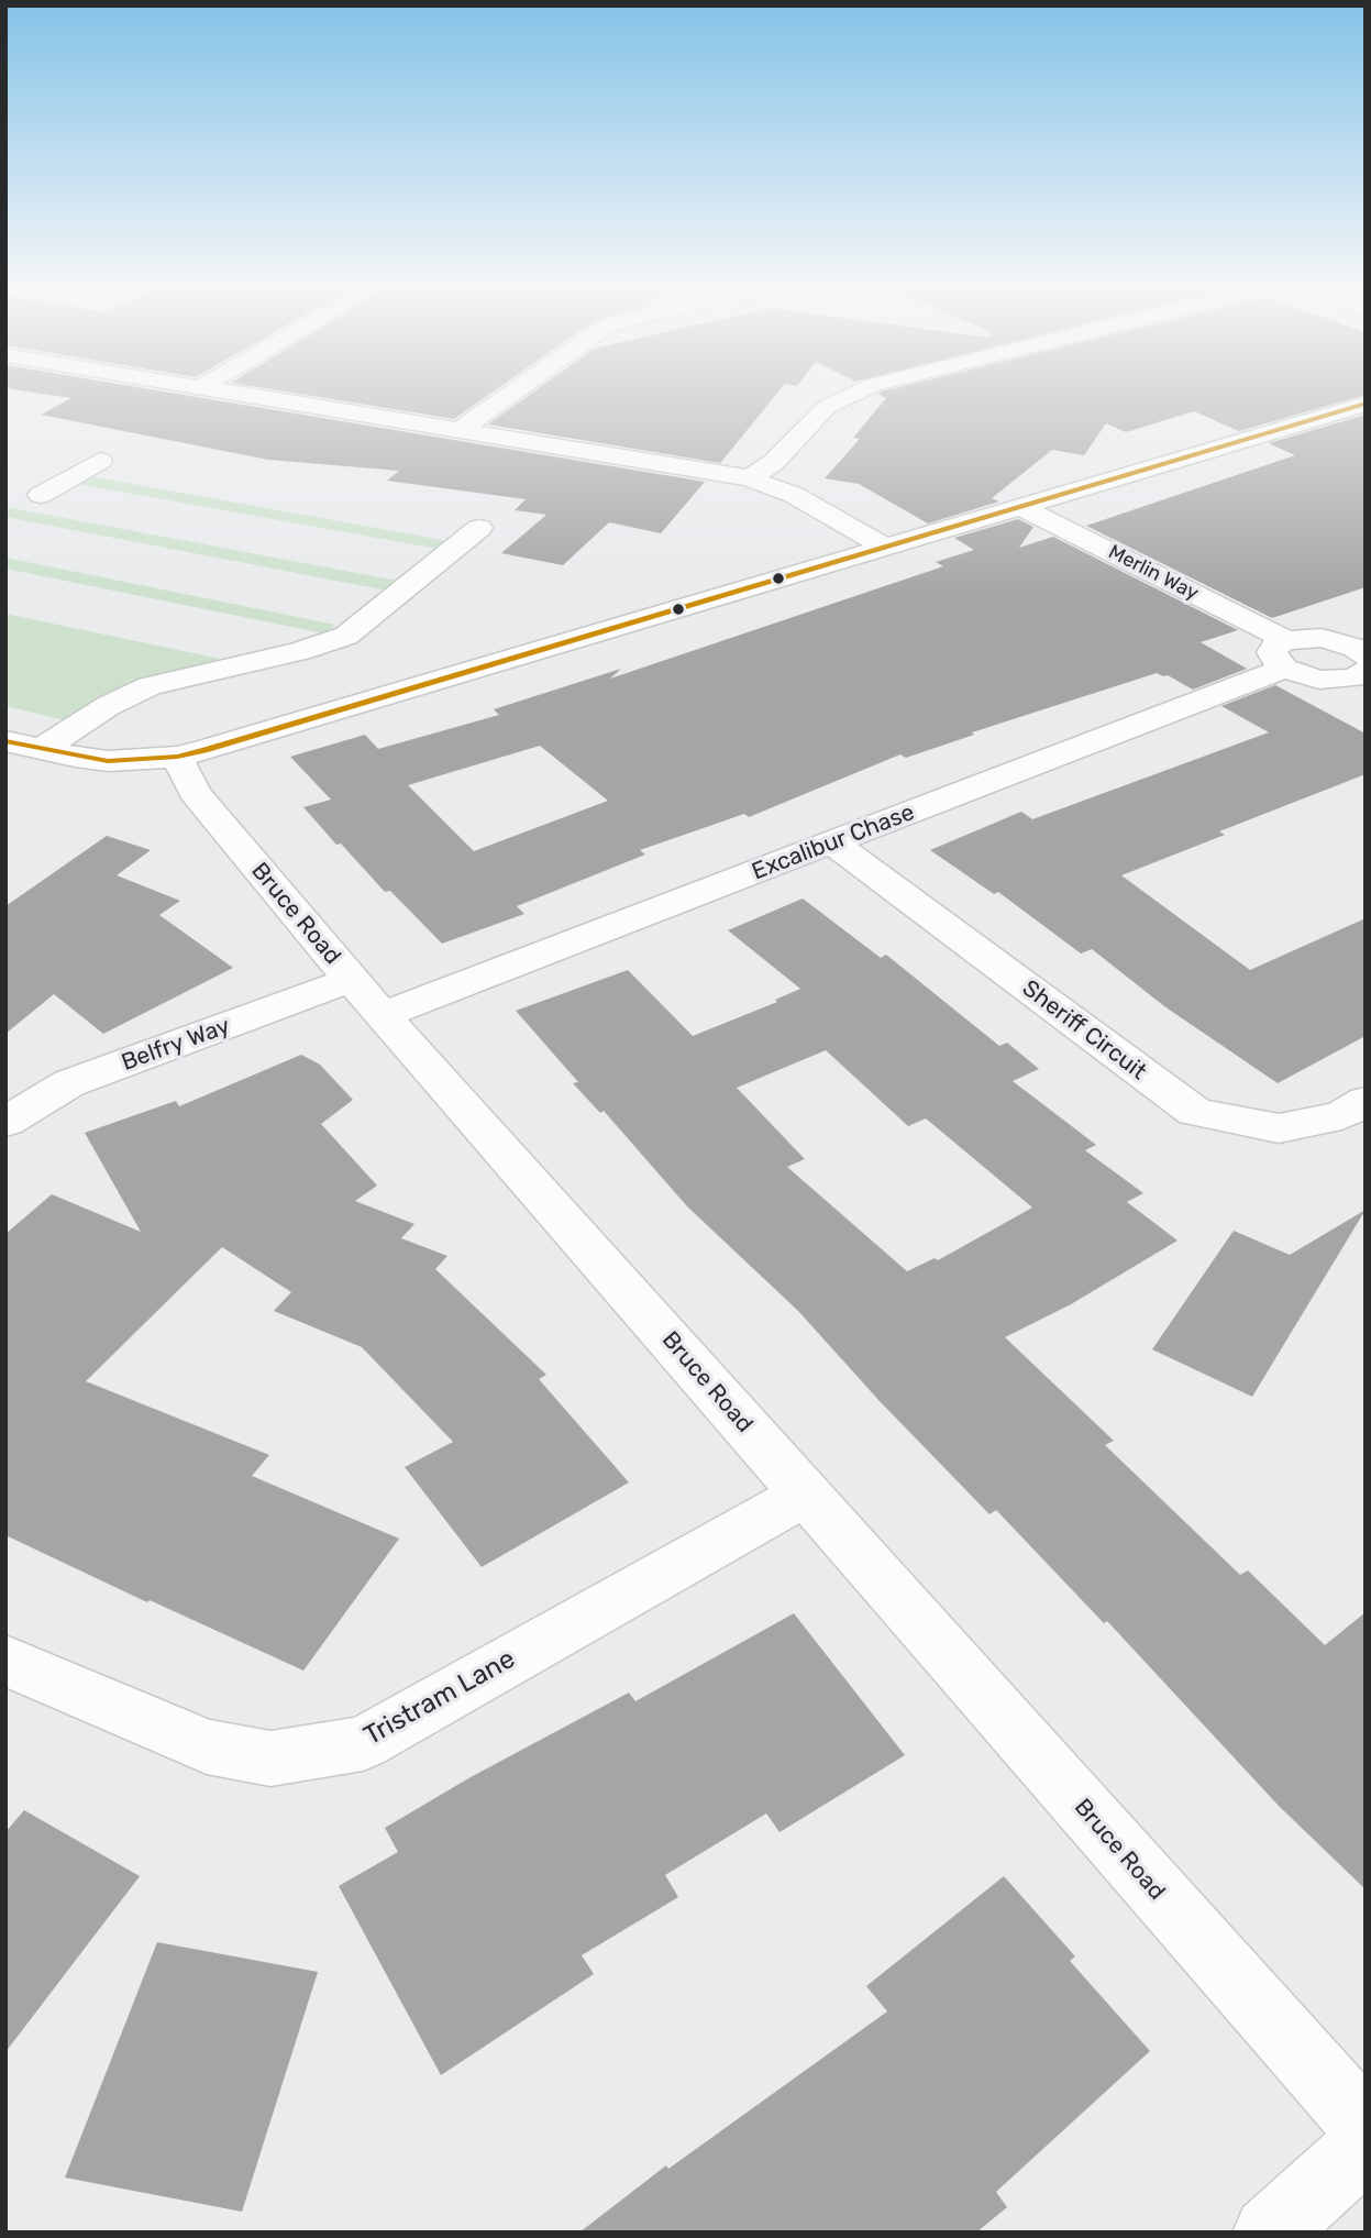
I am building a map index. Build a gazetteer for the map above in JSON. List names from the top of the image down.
{
  "streets": {
    "street": [
      "Merlin Way",
      "Excalibur Chase",
      "Bruce Road",
      "Sheriff Circuit",
      "Belfry Way",
      "Tristram Lane"
    ]
  },
  "crossings": [
    ["Merlin Way", "Excalibur Chase"],
    ["Excalibur Chase", "Bruce Road"],
    ["Excalibur Chase", "Sheriff Circuit"],
    ["Excalibur Chase", "Belfry Way"],
    ["Bruce Road", "Belfry Way"],
    ["Bruce Road", "Tristram Lane"]
  ]
}
